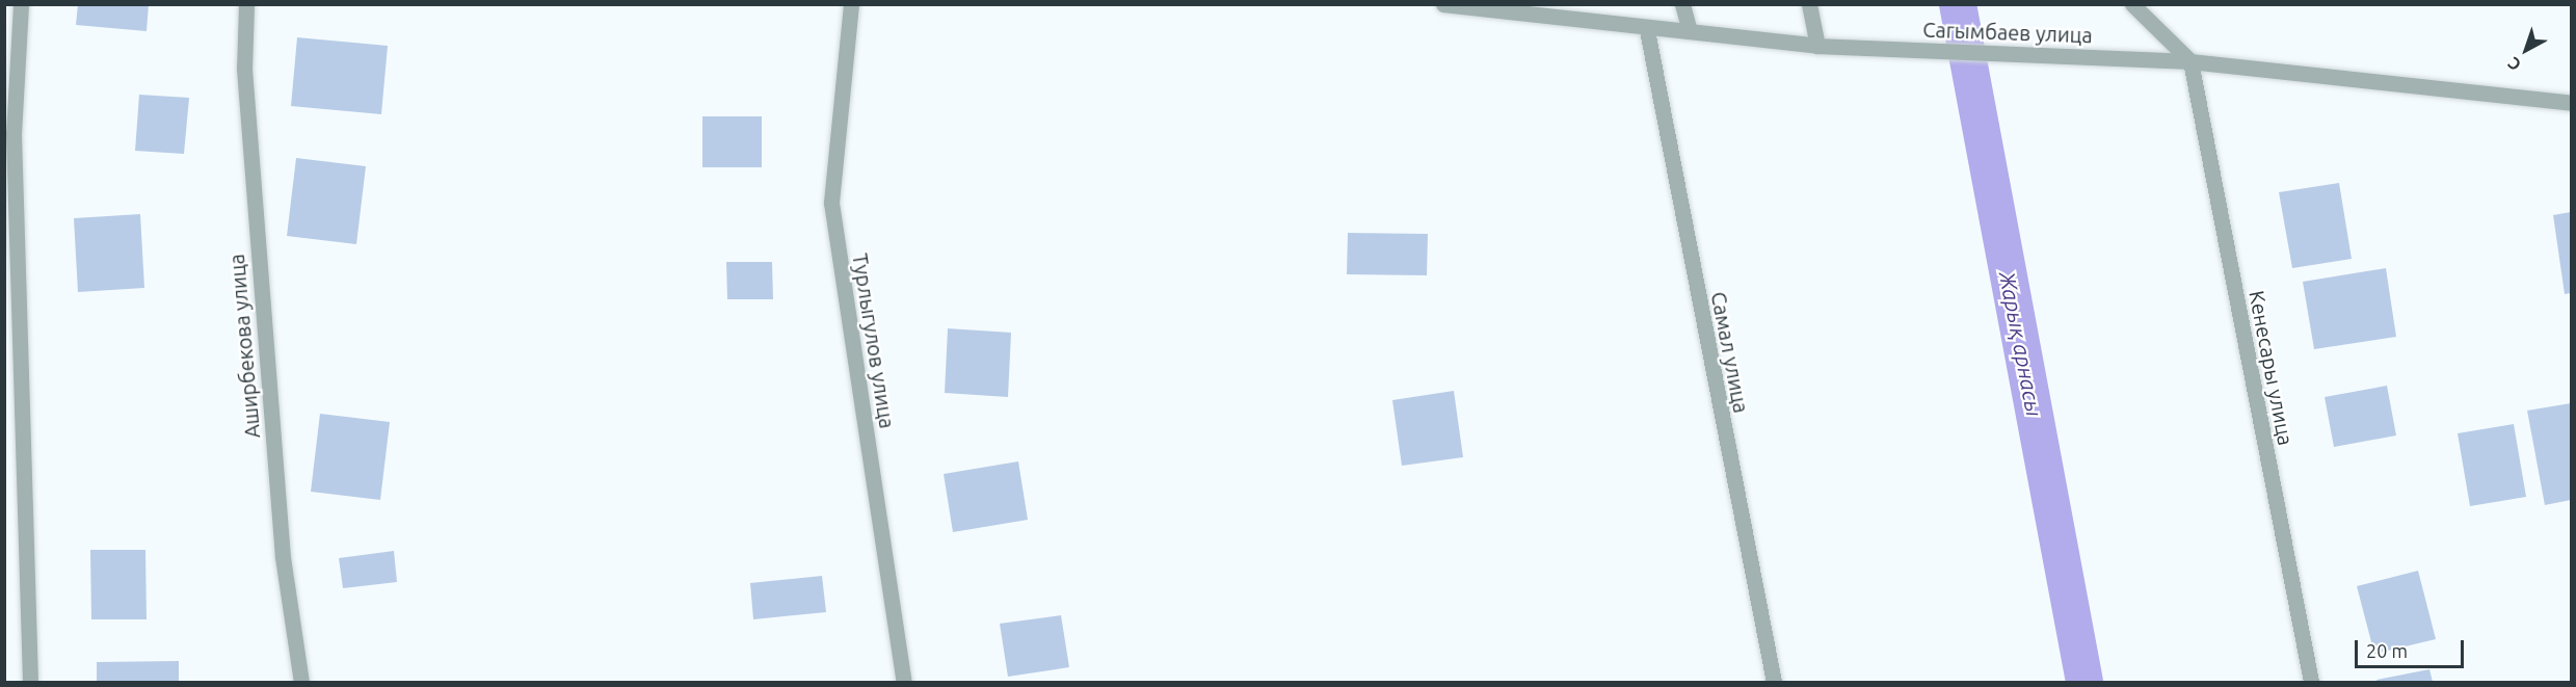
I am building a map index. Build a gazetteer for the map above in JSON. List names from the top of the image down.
{
  "streets": {
    "street": [
      "Сагымбаев улица",
      "Турлыгулов улица",
      "Аширбекова улица",
      "Самал улица",
      "Кенесары улица"
    ]
  },
  "crossings": [
    ["Сагымбаев улица", "Самал улица"],
    ["Сагымбаев улица", "Кенесары улица"]
  ],
  "water": ["Жарық арнасы"],
  "scale_bar": "20 m",
  "north": "bottom left"
}
